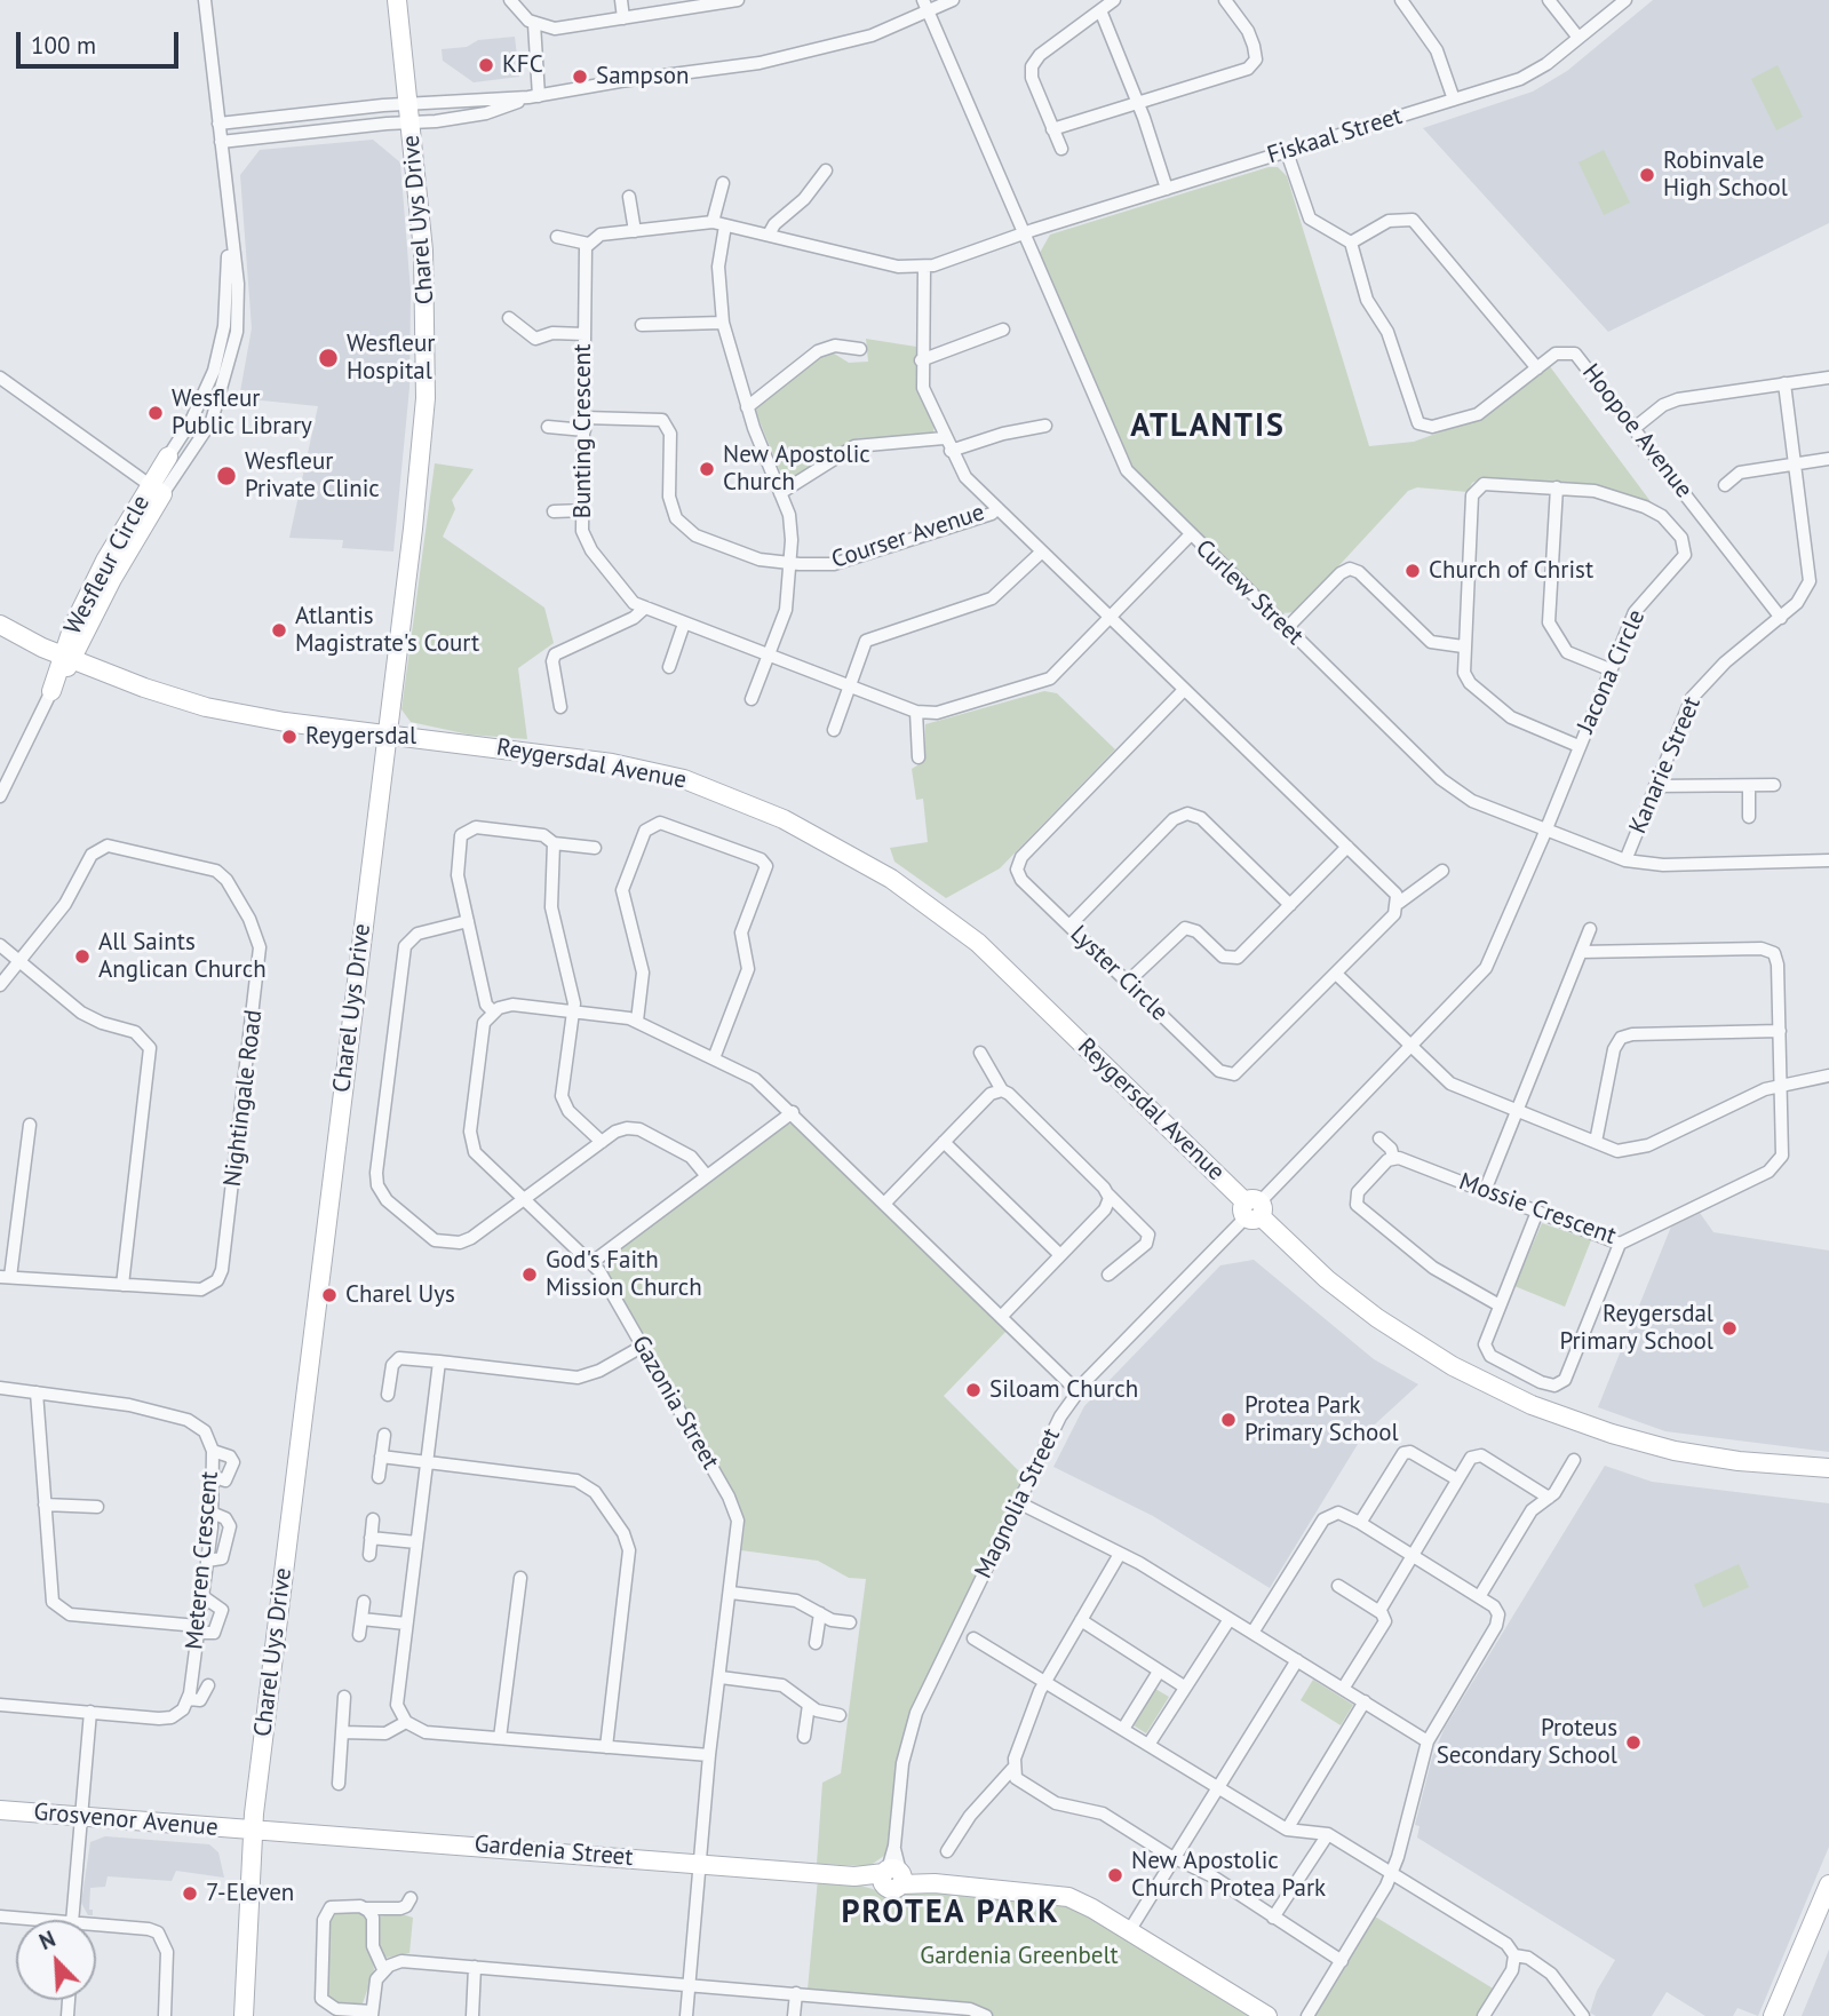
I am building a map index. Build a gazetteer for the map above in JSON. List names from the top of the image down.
{
  "streets": {
    "main road": [
      "Charel Uys Drive",
      "Wesfleur Circle",
      "Reygersdal Avenue",
      "Grosvenor Avenue",
      "Gardenia Street"
    ],
    "street": [
      "Fiskaal Street",
      "Bunting Crescent",
      "Hoopoe Avenue",
      "Courser Avenue",
      "Curlew Street",
      "Jacona Circle",
      "Kanarie Street",
      "Lyster Circle",
      "Nightingale Road",
      "Mossie Crescent",
      "Gazonia Street",
      "Magnolia Street",
      "Meteren Crescent"
    ]
  },
  "crossings": [
    ["Fiskaal Street", "Curlew Street"],
    ["Charel Uys Drive", "Reygersdal Avenue"],
    ["Charel Uys Drive", "Grosvenor Avenue"],
    ["Charel Uys Drive", "Gardenia Street"],
    ["Bunting Crescent", "Courser Avenue"],
    ["Bunting Crescent", "Curlew Street"],
    ["Hoopoe Avenue", "Kanarie Street"],
    ["Wesfleur Circle", "Reygersdal Avenue"],
    ["Curlew Street", "Jacona Circle"],
    ["Curlew Street", "Kanarie Street"],
    ["Curlew Street", "Magnolia Street"],
    ["Jacona Circle", "Magnolia Street"],
    ["Reygersdal Avenue", "Magnolia Street"],
    ["Gazonia Street", "Gardenia Street"],
    ["Magnolia Street", "Gardenia Street"],
    ["Grosvenor Avenue", "Gardenia Street"]
  ],
  "districts": ["ATLANTIS", "PROTEA PARK"],
  "parks": ["Gardenia Greenbelt"],
  "places": [
    "KFC",
    "Sampson",
    "Robinvale High School",
    "Wesfleur Hospital",
    "Wesfleur Public Library",
    "New Apostolic Church",
    "Wesfleur Private Clinic",
    "Church of Christ",
    "Atlantis Magistrate's Court",
    "Reygersdal",
    "All Saints Anglican Church",
    "God's Faith Mission Church",
    "Charel Uys",
    "Reygersdal Primary School",
    "Siloam Church",
    "Protea Park Primary School",
    "Proteus Secondary School",
    "New Apostolic Church Protea Park",
    "7-Eleven"
  ],
  "scale_bar": "100 m",
  "north": "top left"
}
